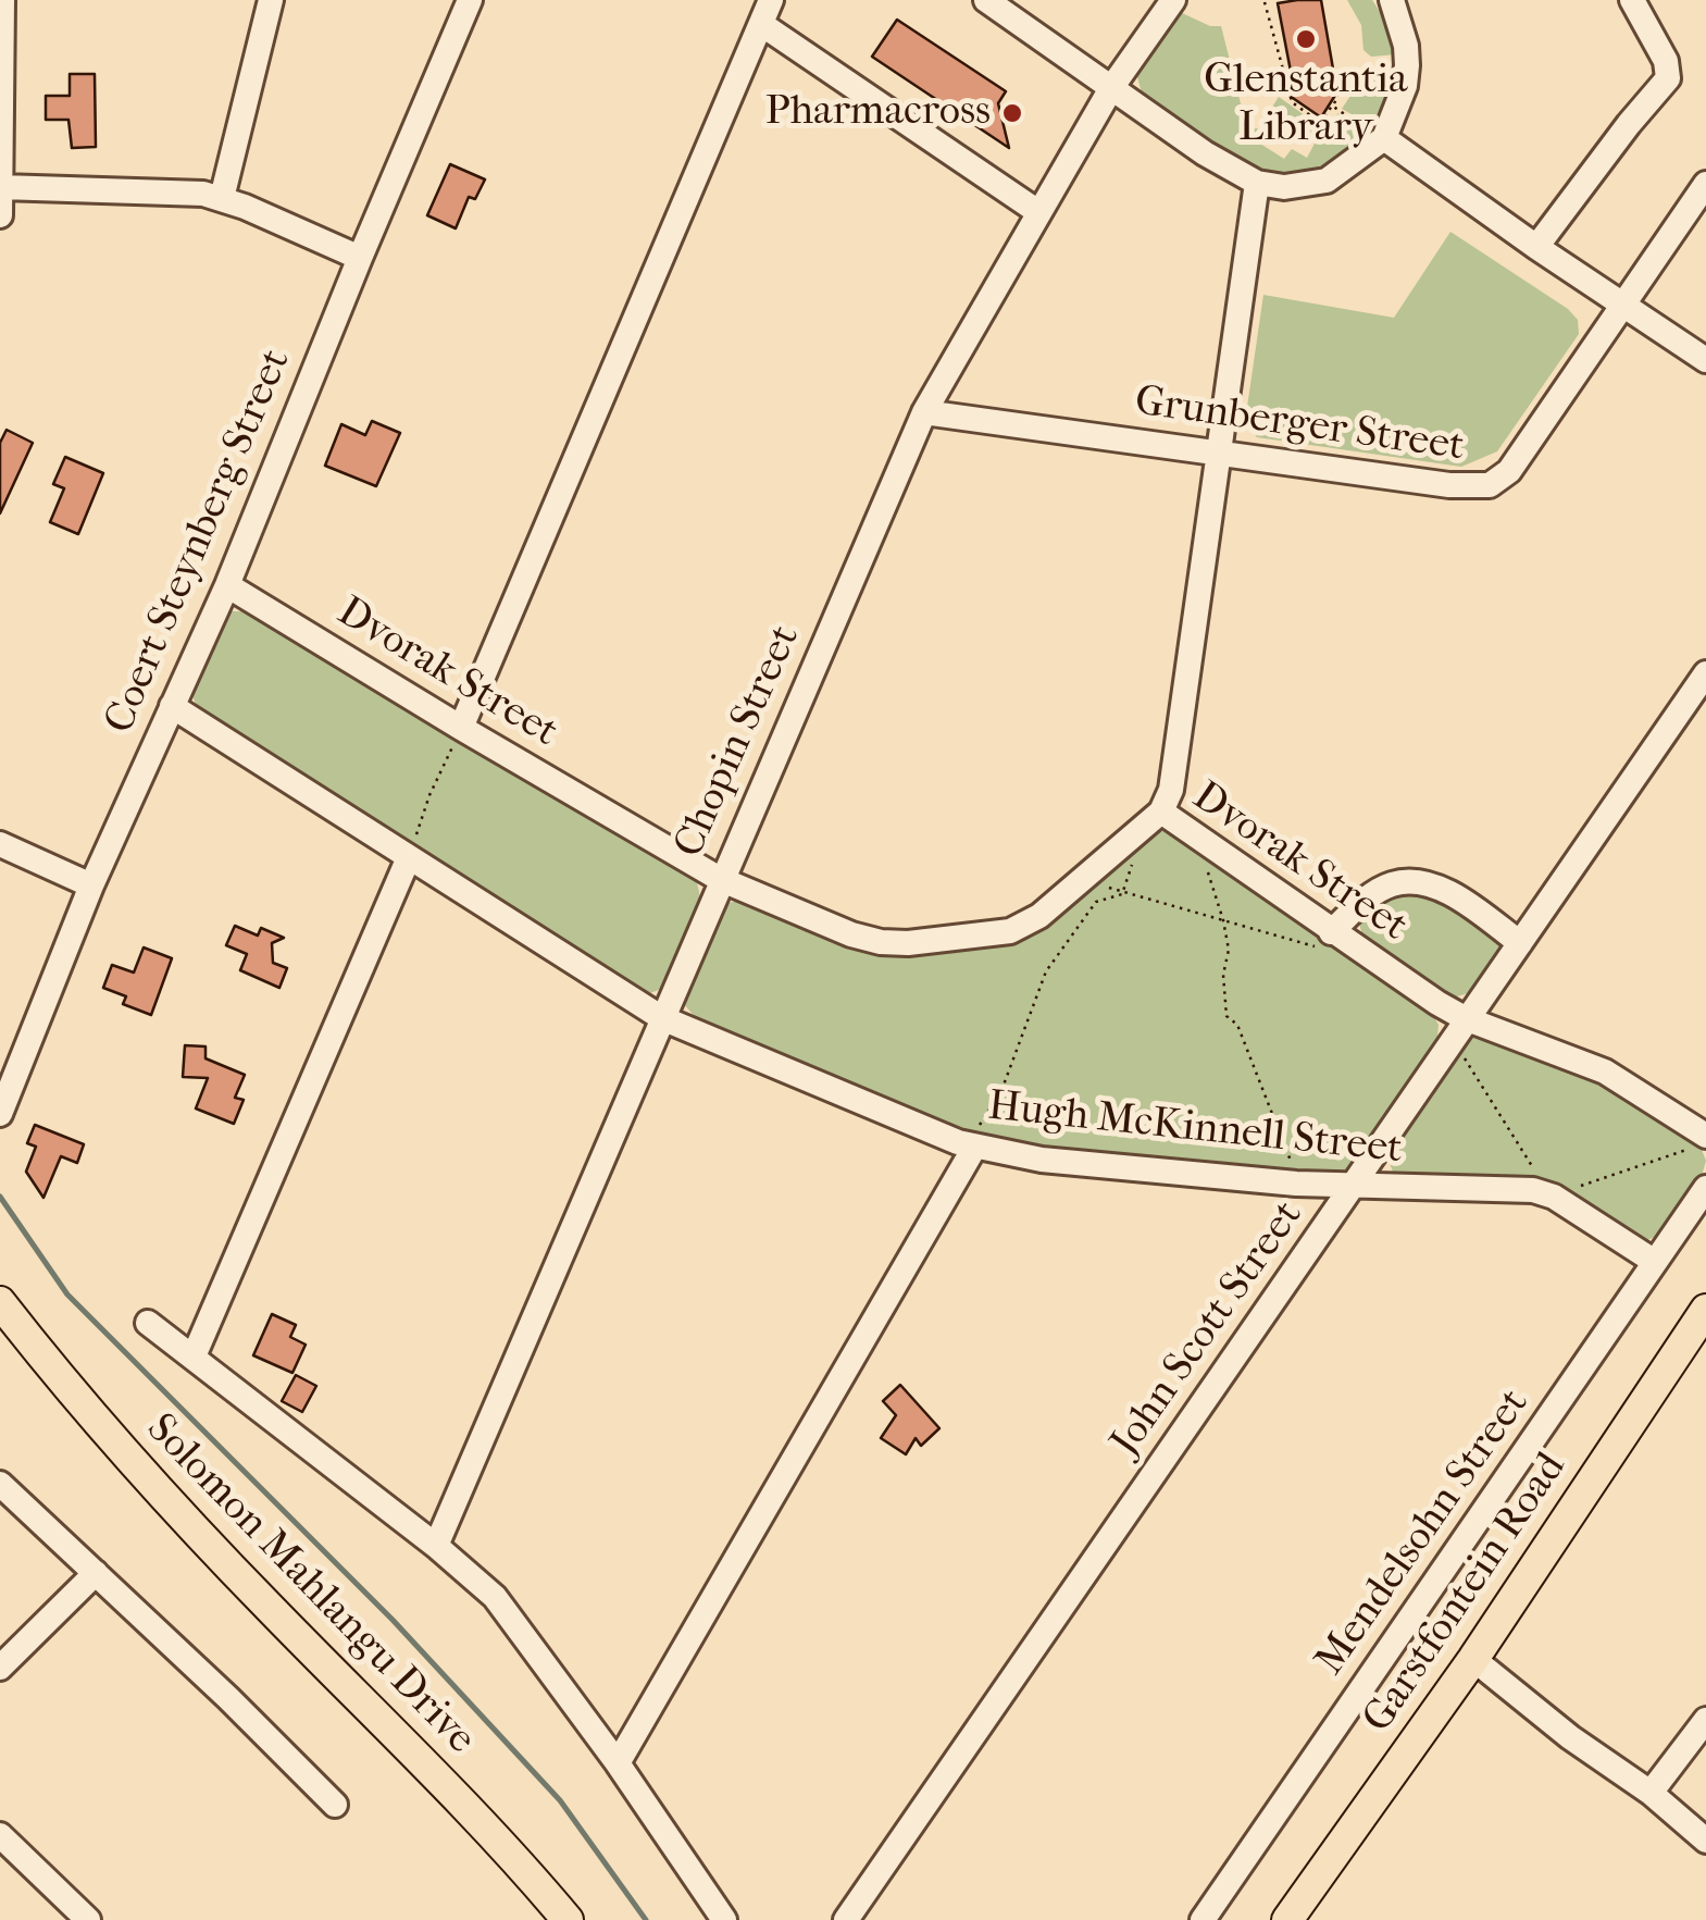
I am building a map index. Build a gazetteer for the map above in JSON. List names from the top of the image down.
{
  "streets": {
    "main road": ["Solomon Mahlangu Drive", "Garstfontein Road"],
    "street": [
      "Grunberger Street",
      "Coert Steynberg Street",
      "Dvorak Street",
      "Chopin Street",
      "Hugh McKinnell Street",
      "John Scott Street",
      "Mendelsohn Street"
    ]
  },
  "crossings": [
    ["Grunberger Street", "Chopin Street"],
    ["Coert Steynberg Street", "Dvorak Street"],
    ["Coert Steynberg Street", "Hugh McKinnell Street"],
    ["Dvorak Street", "Chopin Street"],
    ["Dvorak Street", "John Scott Street"],
    ["Chopin Street", "Hugh McKinnell Street"],
    ["Hugh McKinnell Street", "John Scott Street"]
  ],
  "places": ["Glenstantia Library", "Pharmacross"]
}
